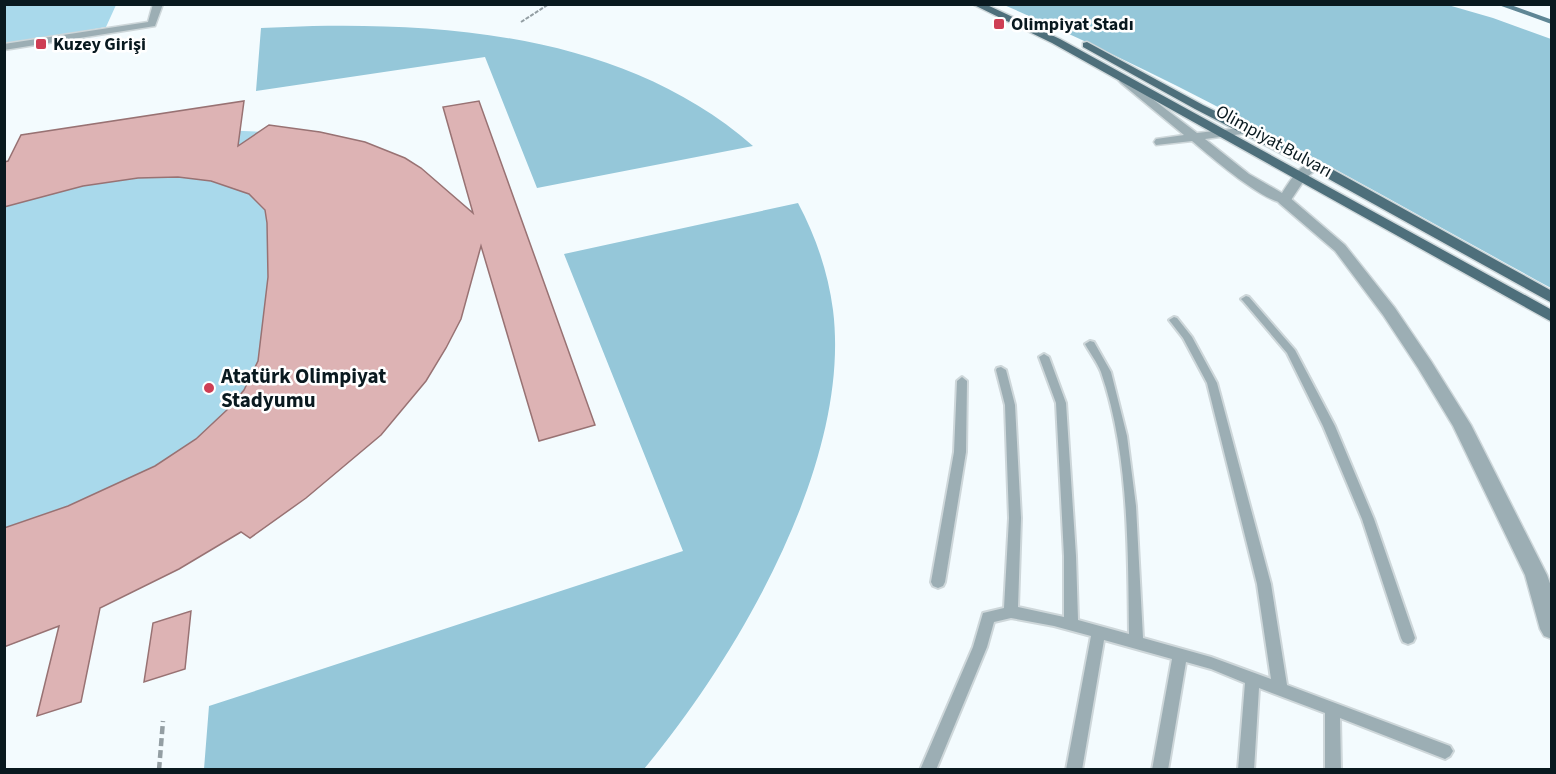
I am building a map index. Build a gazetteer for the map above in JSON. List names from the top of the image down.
{
  "streets": {
    "main road": ["Olimpiyat Bulvarı"]
  },
  "places": {
    "transit": ["Olimpiyat Stadı", "Kuzey Girişi"],
    "other": ["Atatürk Olimpiyat Stadyumu"]
  }
}
